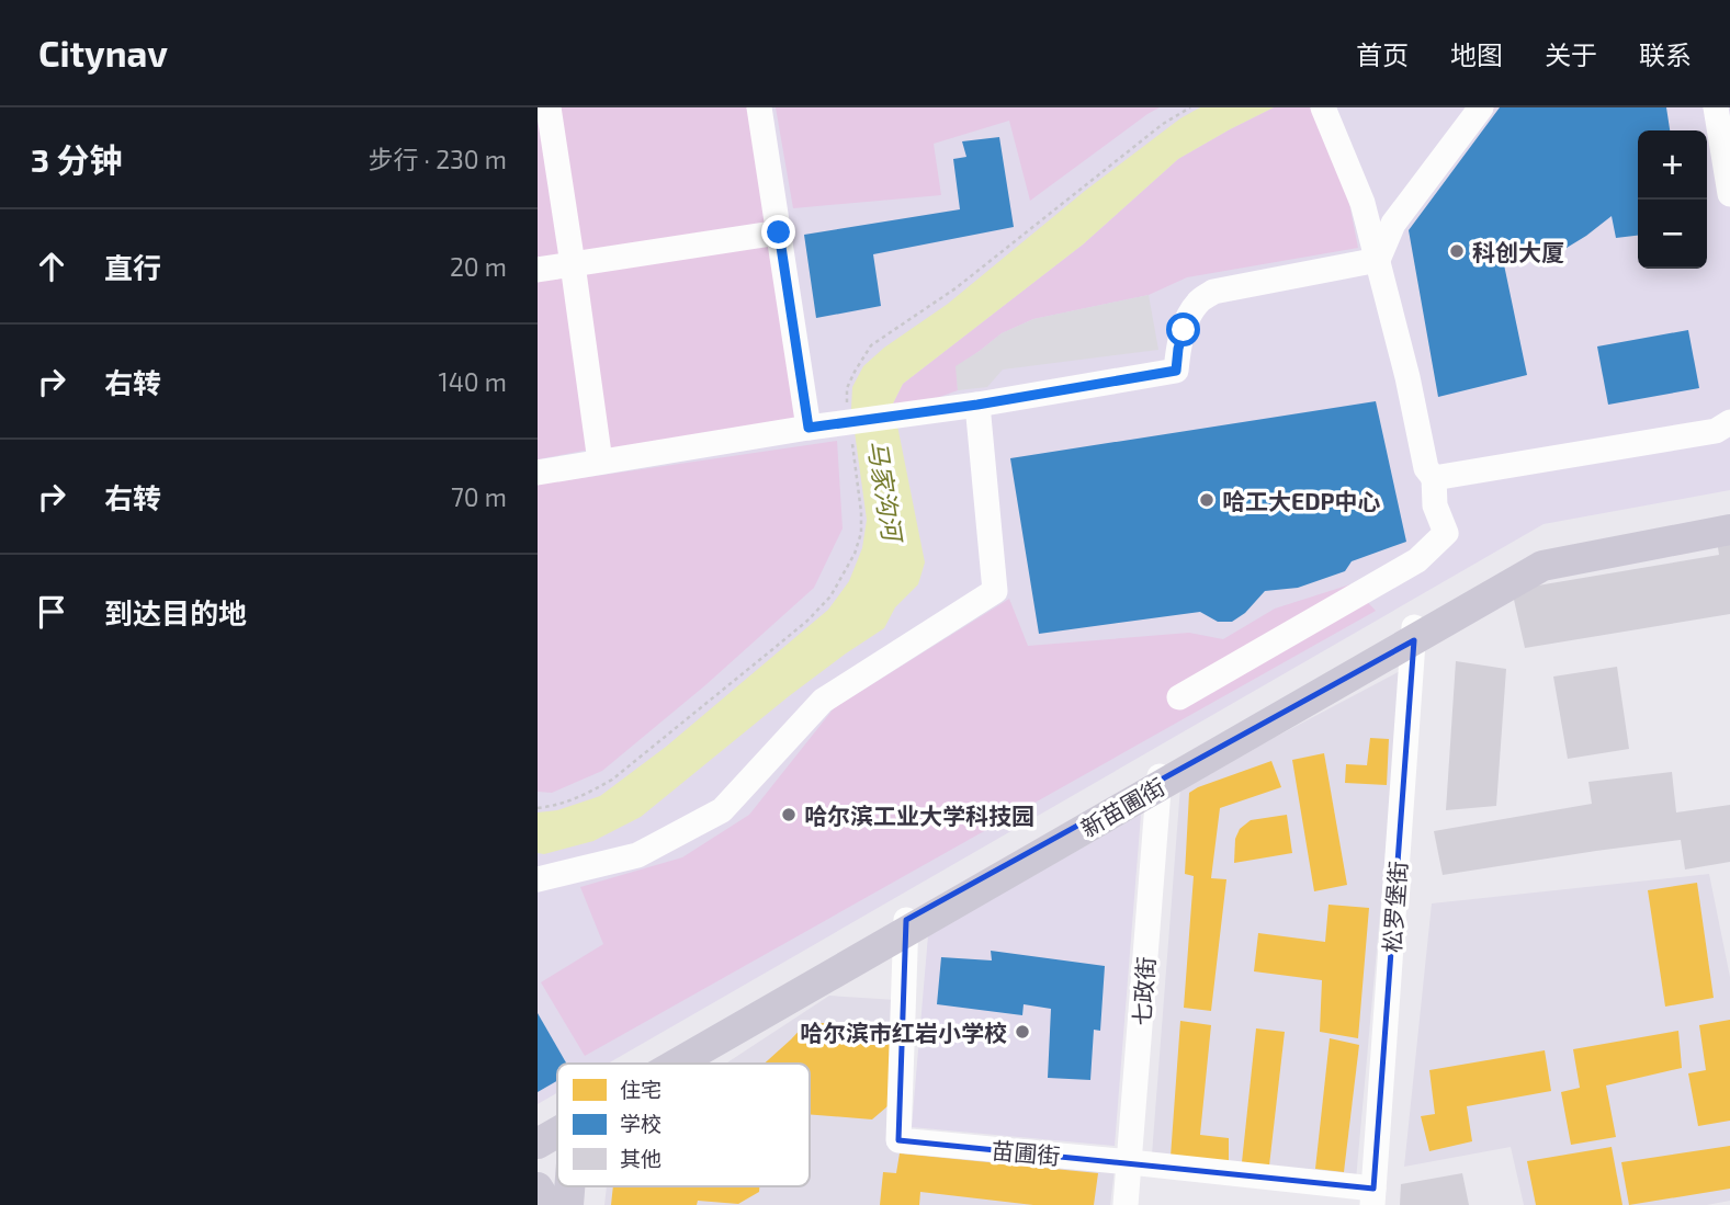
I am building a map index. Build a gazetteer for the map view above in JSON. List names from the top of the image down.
{
  "streets": {
    "main road": ["新苗圃街"],
    "street": ["松罗堡街", "七政街", "苗圃街"]
  },
  "crossings": [
    ["新苗圃街", "松罗堡街"],
    ["新苗圃街", "七政街"],
    ["新苗圃街", "苗圃街"],
    ["松罗堡街", "苗圃街"],
    ["七政街", "苗圃街"]
  ],
  "water": ["马家沟河"],
  "places": [
    "科创大厦",
    "哈工大EDP中心",
    "哈尔滨工业大学科技园",
    "哈尔滨市红岩小学校"
  ],
  "legend": ["住宅", "学校", "其他"],
  "page": {
    "header": "Citynav",
    "nav": [
      "首页",
      "地图",
      "关于",
      "联系"
    ],
    "heading": ["3 分钟", "步行 · 230 m"],
    "map_buttons": ["+", "−"],
    "list": [
      ["直行", "20 m"],
      ["右转", "140 m"],
      ["右转", "70 m"],
      "到达目的地"
    ]
  }
}
